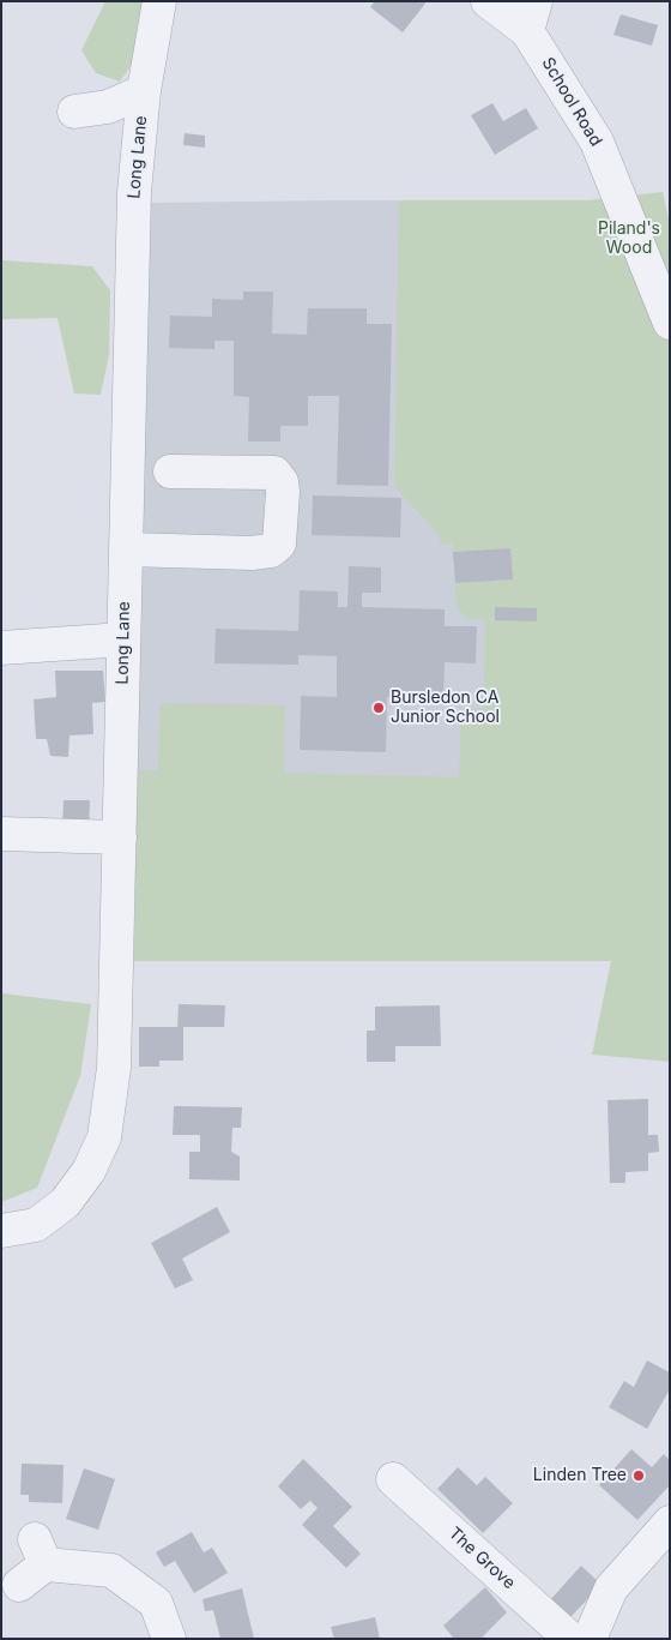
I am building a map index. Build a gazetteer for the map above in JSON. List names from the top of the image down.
{
  "streets": {
    "street": ["School Road", "Long Lane", "The Grove"]
  },
  "parks": ["Piland's Wood"],
  "places": ["Bursledon CA Junior School", "Linden Tree"]
}
